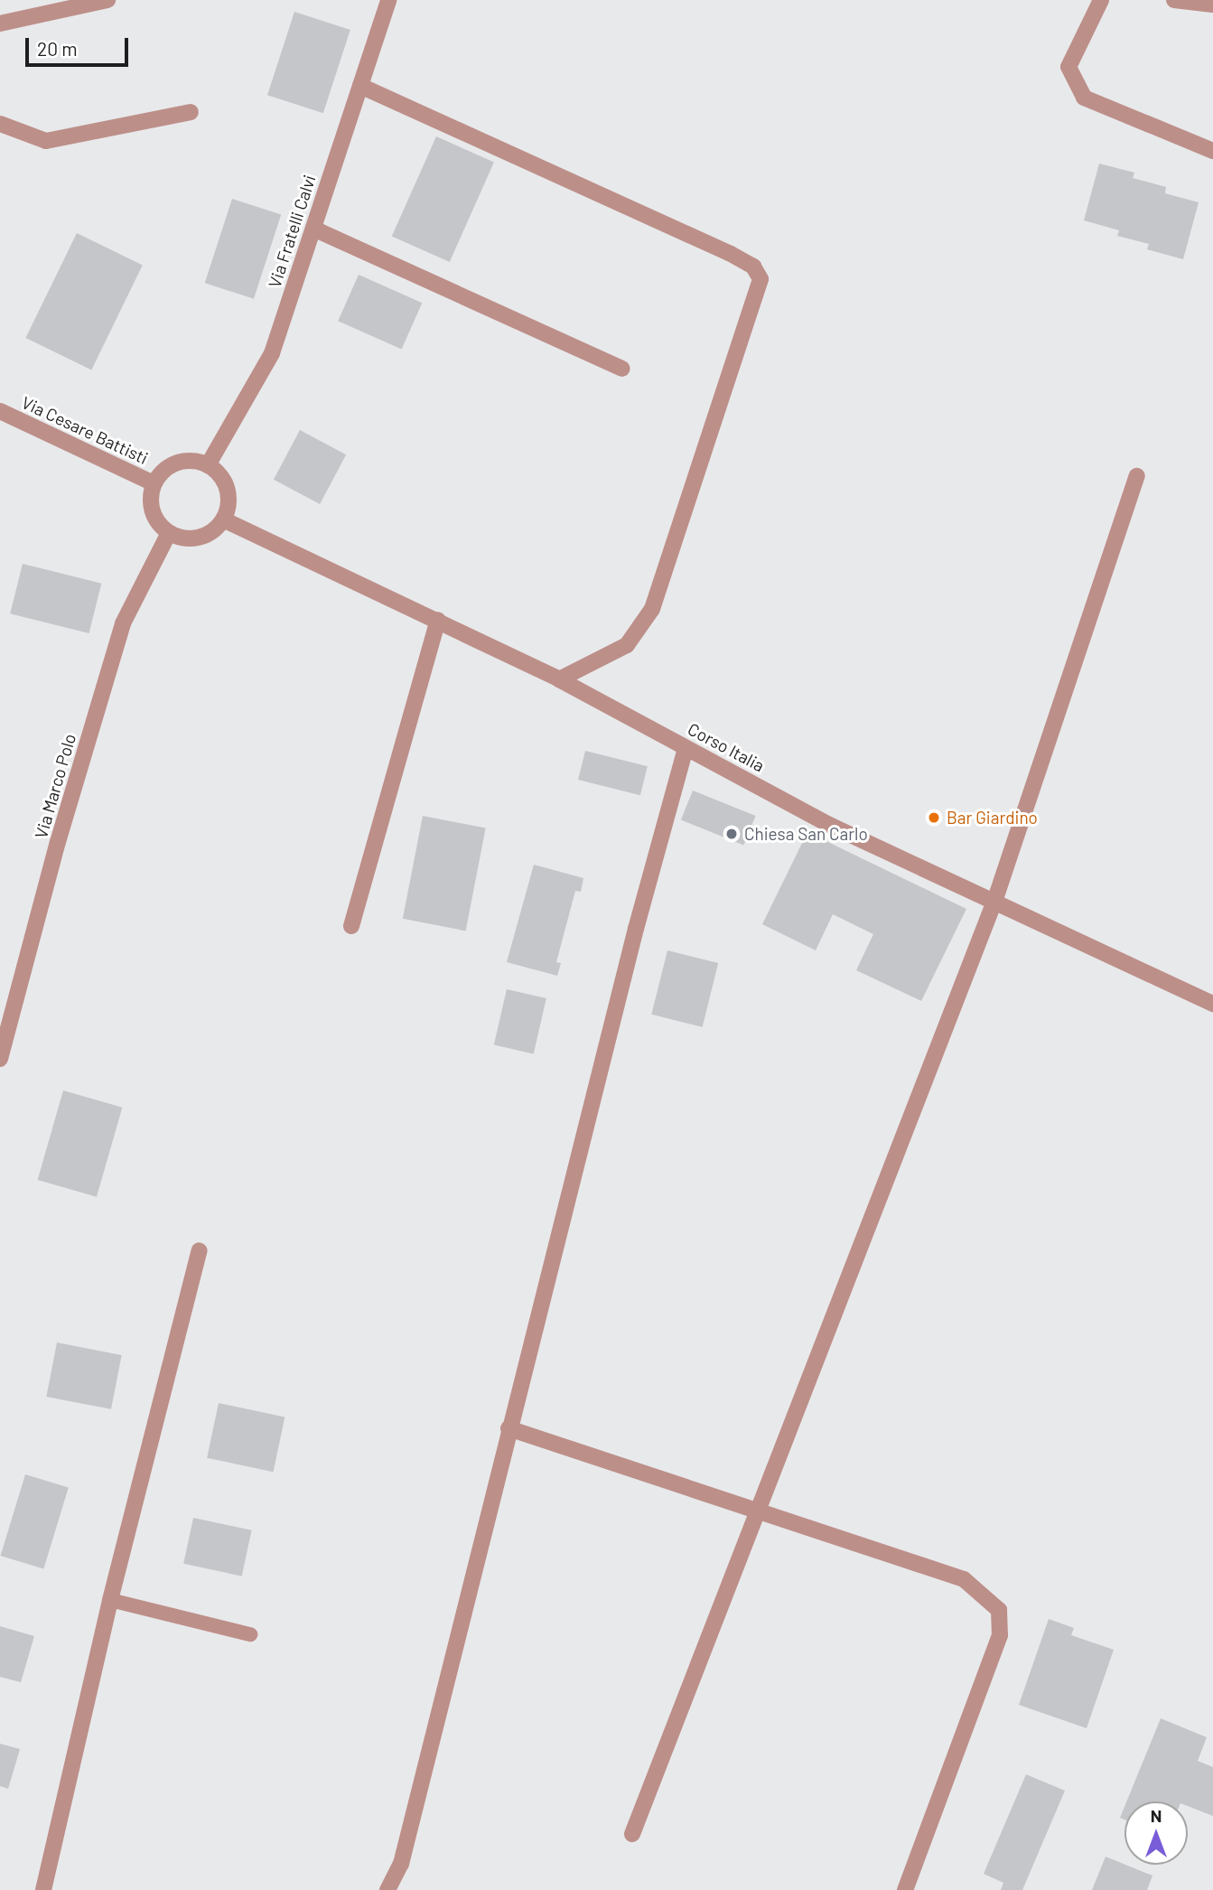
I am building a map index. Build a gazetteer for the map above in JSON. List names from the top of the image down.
{
  "streets": {
    "street": [
      "Via Fratelli Calvi",
      "Via Cesare Battisti",
      "Corso Italia",
      "Via Marco Polo"
    ]
  },
  "crossings": [
    ["Via Fratelli Calvi", "Via Cesare Battisti"],
    ["Via Fratelli Calvi", "Corso Italia"],
    ["Via Fratelli Calvi", "Via Marco Polo"],
    ["Via Cesare Battisti", "Corso Italia"],
    ["Via Cesare Battisti", "Via Marco Polo"],
    ["Corso Italia", "Via Marco Polo"]
  ],
  "places": ["Bar Giardino", "Chiesa San Carlo"],
  "scale_bar": "20 m",
  "north": "top"
}
